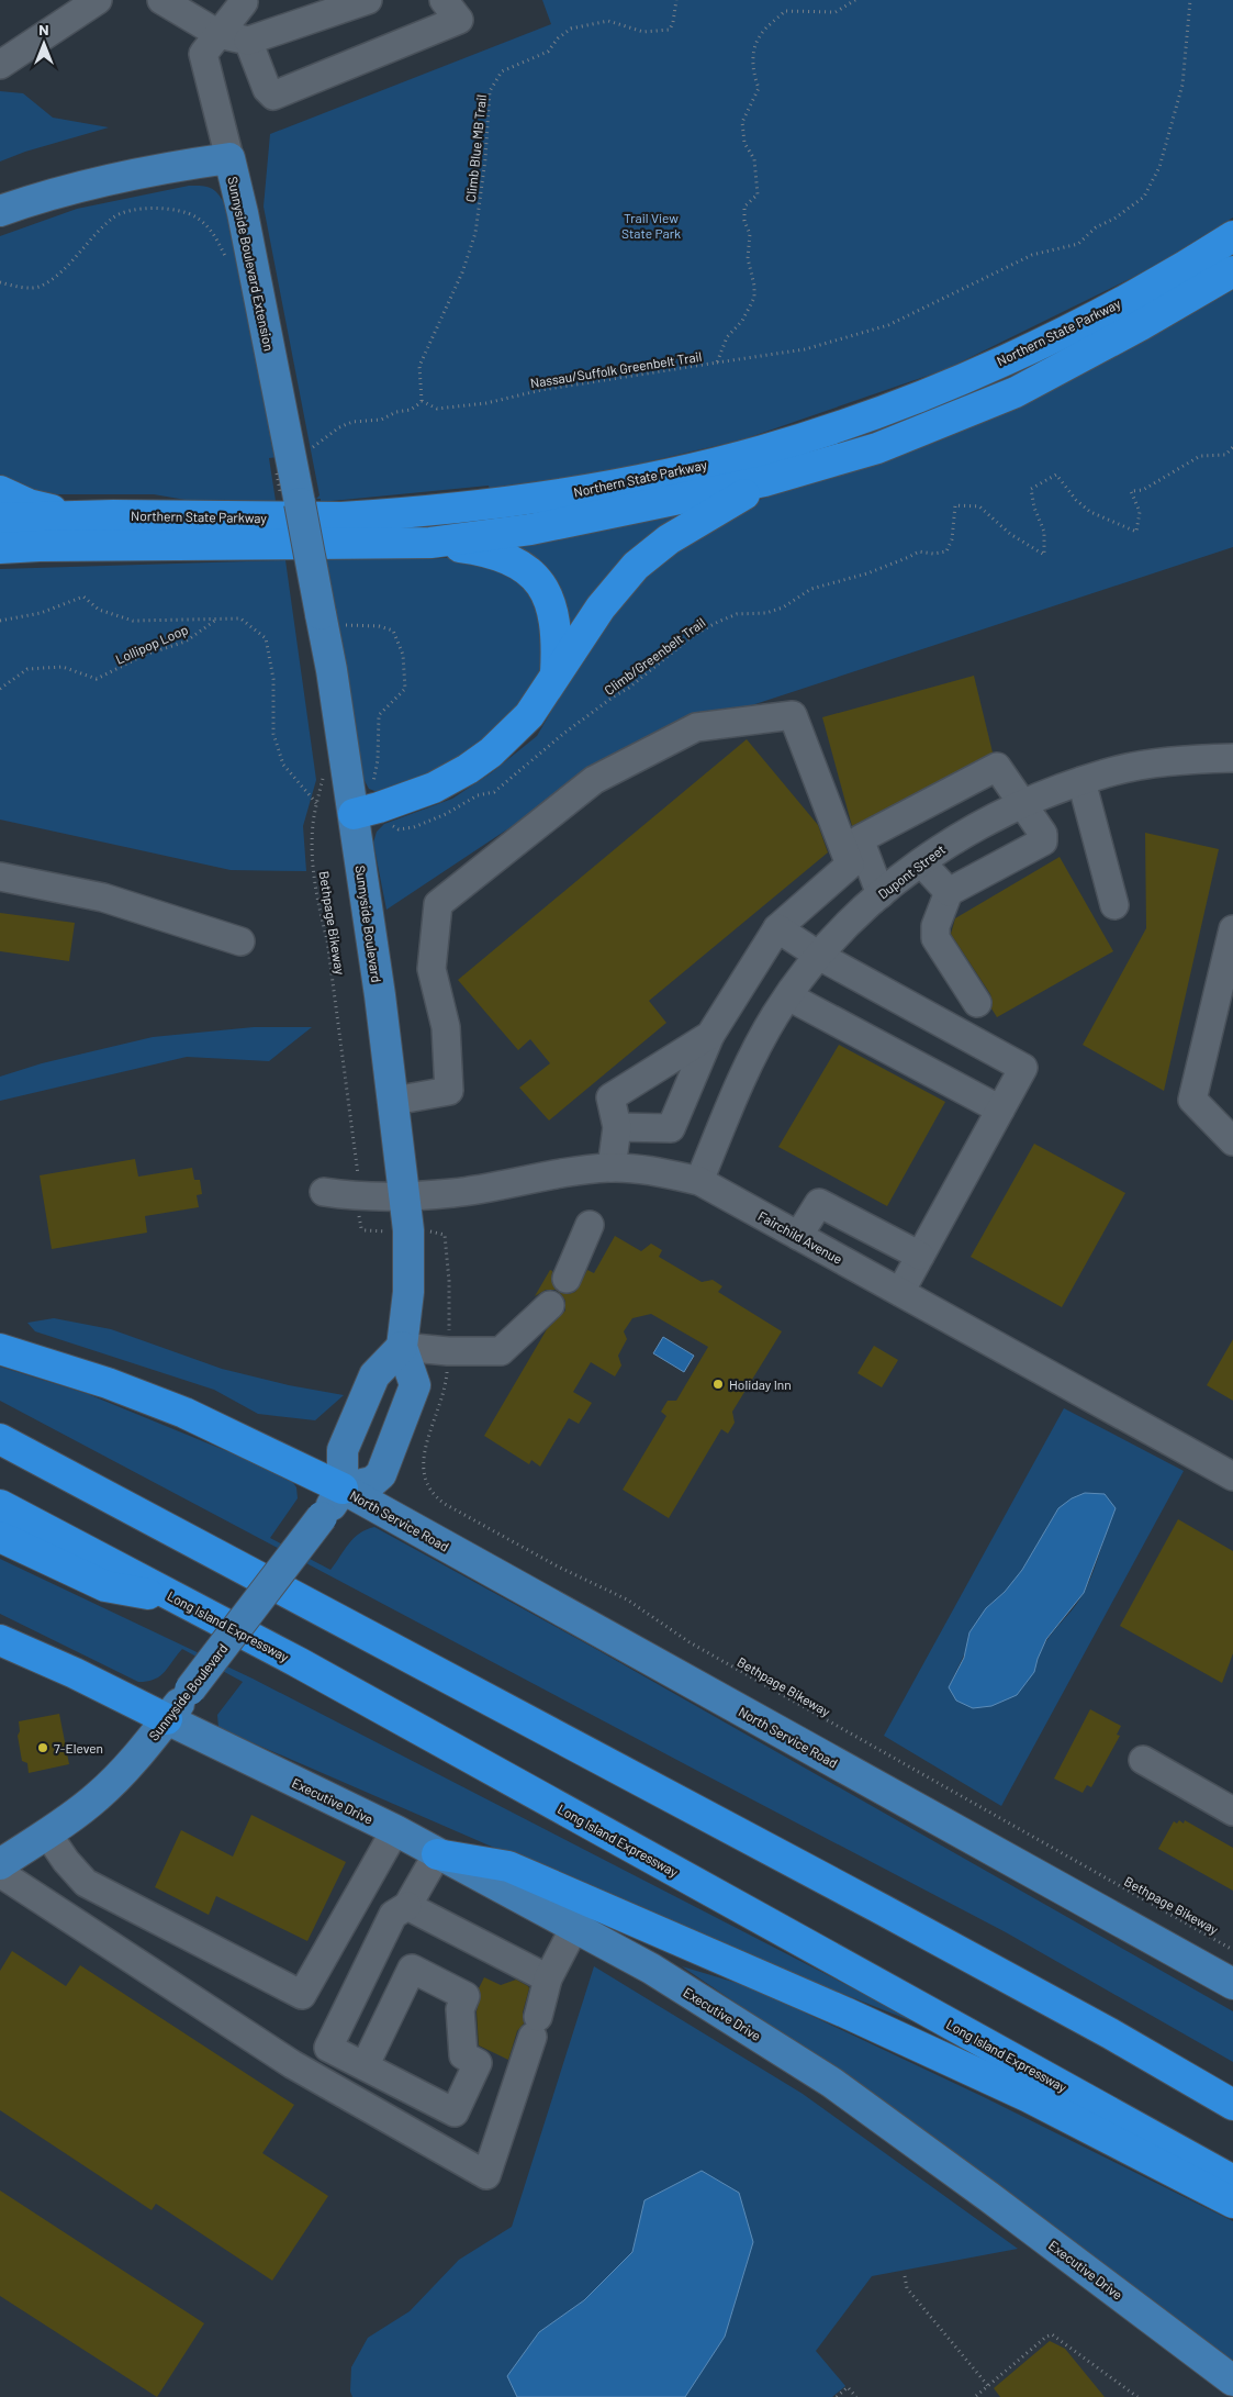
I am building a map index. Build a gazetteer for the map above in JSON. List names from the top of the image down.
{
  "streets": {
    "highway": ["Northern State Parkway", "Long Island Expressway"],
    "main road": [
      "Sunnyside Boulevard Extension",
      "Sunnyside Boulevard",
      "North Service Road",
      "Executive Drive"
    ],
    "street": ["Dupont Street", "Fairchild Avenue"],
    "path": [
      "Climb Blue MB Trail",
      "Nassau/Suffolk Greenbelt Trail",
      "Lollipop Loop",
      "Climb/Greenbelt Trail",
      "Bethpage Bikeway"
    ]
  },
  "crossings": [
    ["Climb Blue MB Trail", "Nassau/Suffolk Greenbelt Trail"],
    ["Sunnyside Boulevard Extension", "Sunnyside Boulevard"],
    ["Lollipop Loop", "Bethpage Bikeway"],
    ["Dupont Street", "Fairchild Avenue"],
    ["Sunnyside Boulevard", "Fairchild Avenue"],
    ["Sunnyside Boulevard", "North Service Road"],
    ["Sunnyside Boulevard", "Executive Drive"]
  ],
  "parks": ["Trail View State Park"],
  "places": ["Holiday Inn", "7-Eleven"],
  "north": "top"
}
